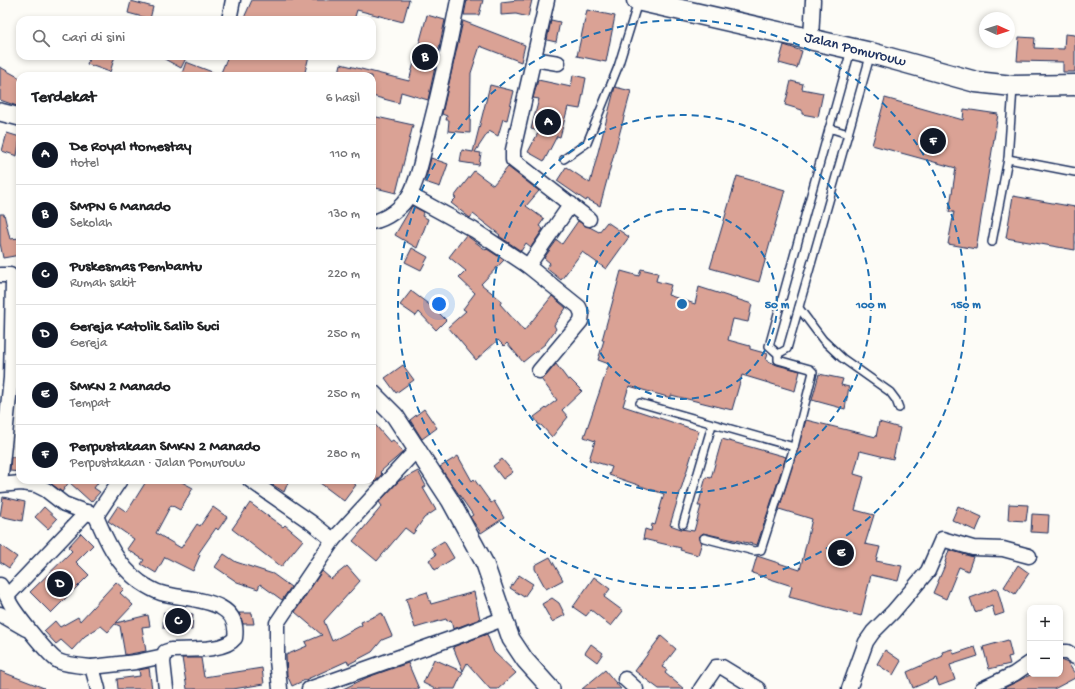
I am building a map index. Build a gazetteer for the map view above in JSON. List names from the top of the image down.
{
  "streets": {
    "main road": ["Jalan Pomurouw"]
  },
  "north": "right",
  "page": {
    "search": "Cari di sini",
    "pins": [
      "B",
      "A",
      "F",
      "E",
      "D",
      "C"
    ],
    "heading": ["Terdekat", "6 hasil"],
    "list": [
      {
        "mark": "A",
        "name": "De Royal Homestay",
        "note": "Hotel",
        "value": "110 m"
      },
      {
        "mark": "B",
        "name": "SMPN 6 Manado",
        "note": "Sekolah",
        "value": "130 m"
      },
      {
        "mark": "C",
        "name": "Puskesmas Pembantu",
        "note": "Rumah sakit",
        "value": "220 m"
      },
      {
        "mark": "D",
        "name": "Gereja Katolik Salib Suci",
        "note": "Gereja",
        "value": "250 m"
      },
      {
        "mark": "E",
        "name": "SMKN 2 Manado",
        "note": "Tempat",
        "value": "250 m"
      },
      {
        "mark": "F",
        "name": "Perpustakaan SMKN 2 Manado",
        "note": "Perpustakaan · Jalan Pomurouw",
        "value": "280 m"
      }
    ],
    "map_buttons": ["+", "−"]
  },
  "rings": ["50 m", "100 m", "150 m"]
}
